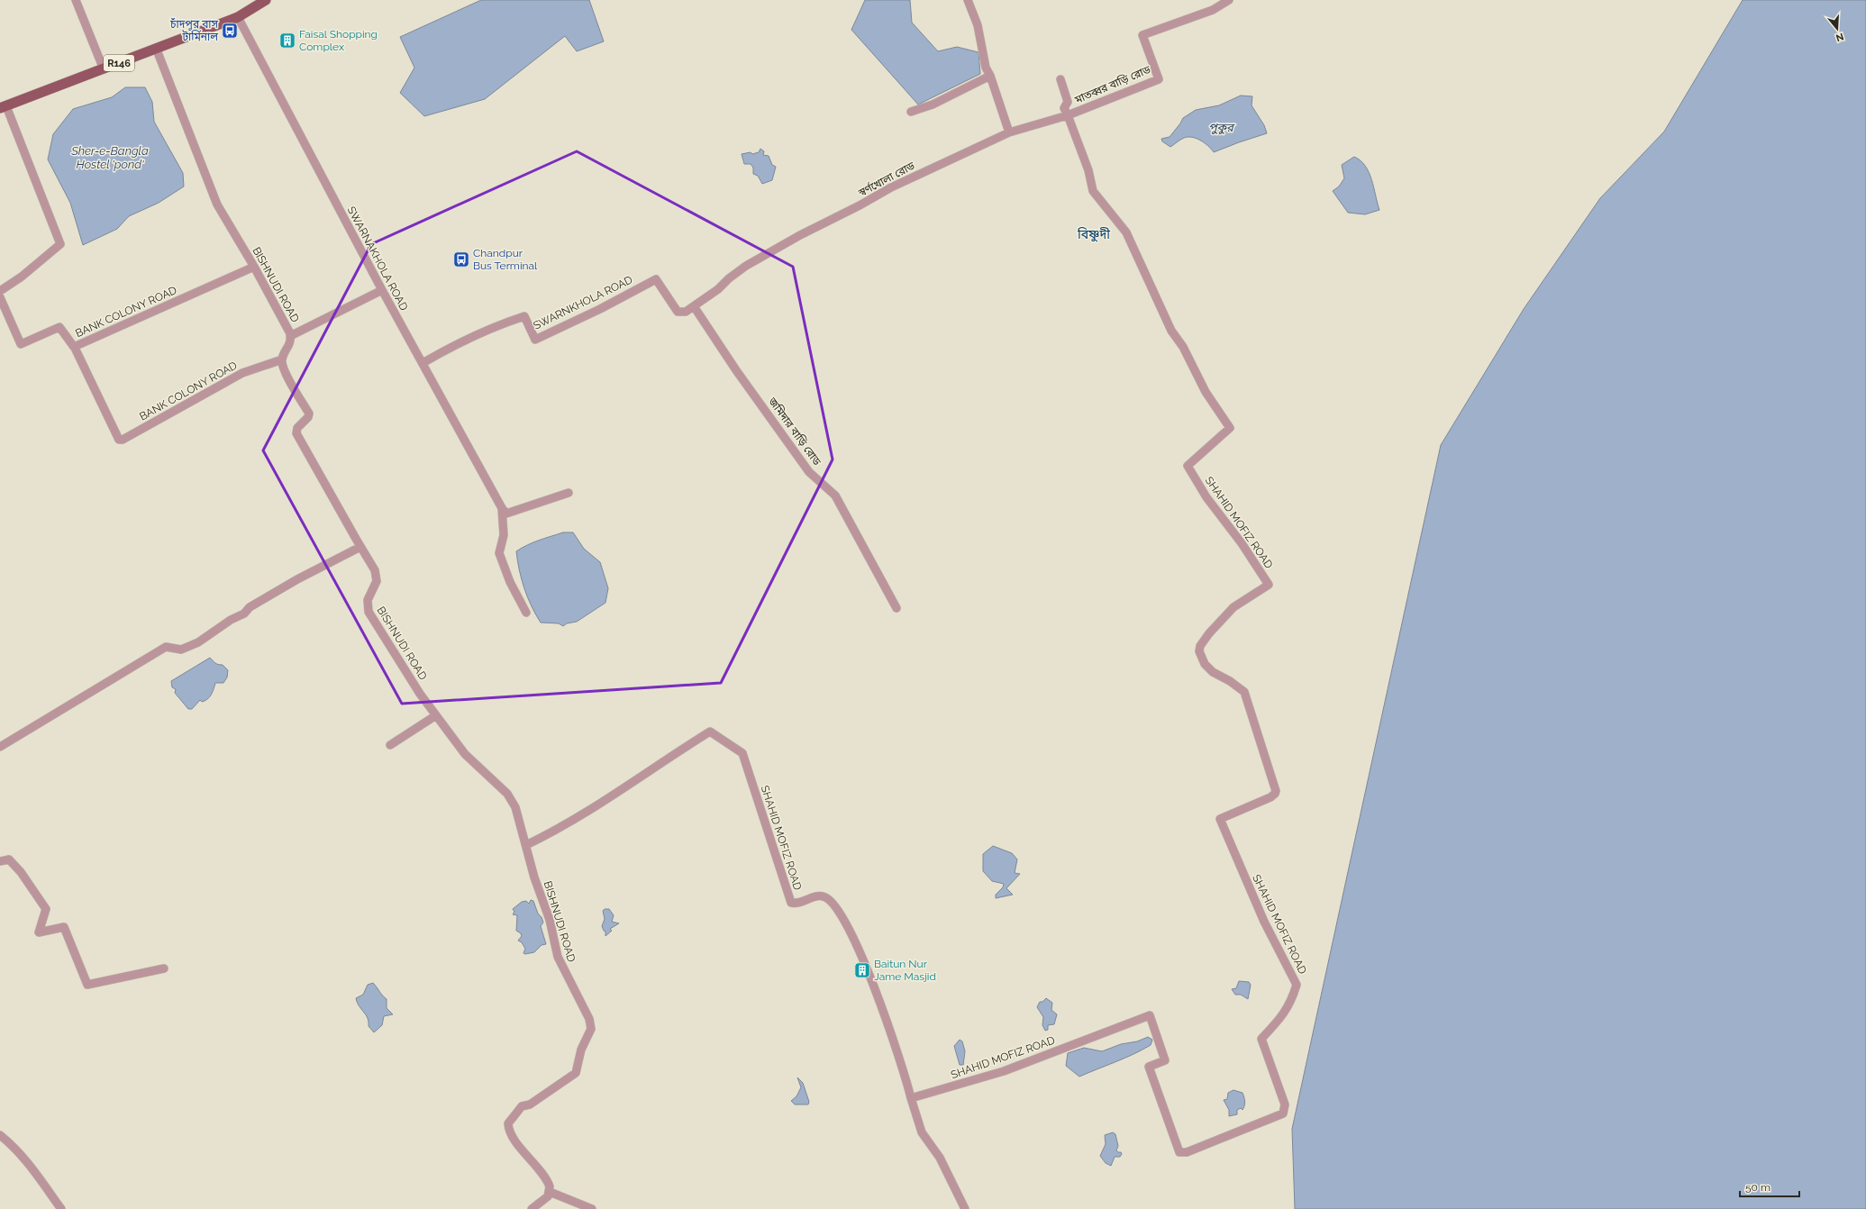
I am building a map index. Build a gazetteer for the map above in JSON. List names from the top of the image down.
{
  "streets": {
    "main road": ["R146"],
    "street": [
      "মাতব্বর বাড়ি রোড",
      "স্বর্ণখোলা রোড",
      "SWARNAKHOLA ROAD",
      "BISHNUDI ROAD",
      "SWARNKHOLA ROAD",
      "BANK COLONY ROAD",
      "জমিদার বাড়ি রোড",
      "SHAHID MOFIZ ROAD"
    ]
  },
  "crossings": [
    ["R146", "SWARNAKHOLA ROAD"],
    ["R146", "BISHNUDI ROAD"],
    ["মাতব্বর বাড়ি রোড", "স্বর্ণখোলা রোড"],
    ["মাতব্বর বাড়ি রোড", "SHAHID MOFIZ ROAD"],
    ["স্বর্ণখোলা রোড", "SWARNKHOLA ROAD"],
    ["স্বর্ণখোলা রোড", "জমিদার বাড়ি রোড"],
    ["স্বর্ণখোলা রোড", "SHAHID MOFIZ ROAD"],
    ["SWARNAKHOLA ROAD", "SWARNKHOLA ROAD"],
    ["BISHNUDI ROAD", "BANK COLONY ROAD"],
    ["BISHNUDI ROAD", "SHAHID MOFIZ ROAD"],
    ["SWARNKHOLA ROAD", "জমিদার বাড়ি রোড"]
  ],
  "districts": ["বিষ্ণুদী"],
  "water": ["পুকুর", "Sher-e-Bangla Hostel 'pond'"],
  "places": {
    "bus stop": ["চাঁদপুর বাস টার্মিনাল", "Chandpur Bus Terminal"],
    "building": ["Faisal Shopping Complex", "Baitun Nur Jame Masjid"]
  },
  "scale_bar": "50 m",
  "north": "bottom"
}
